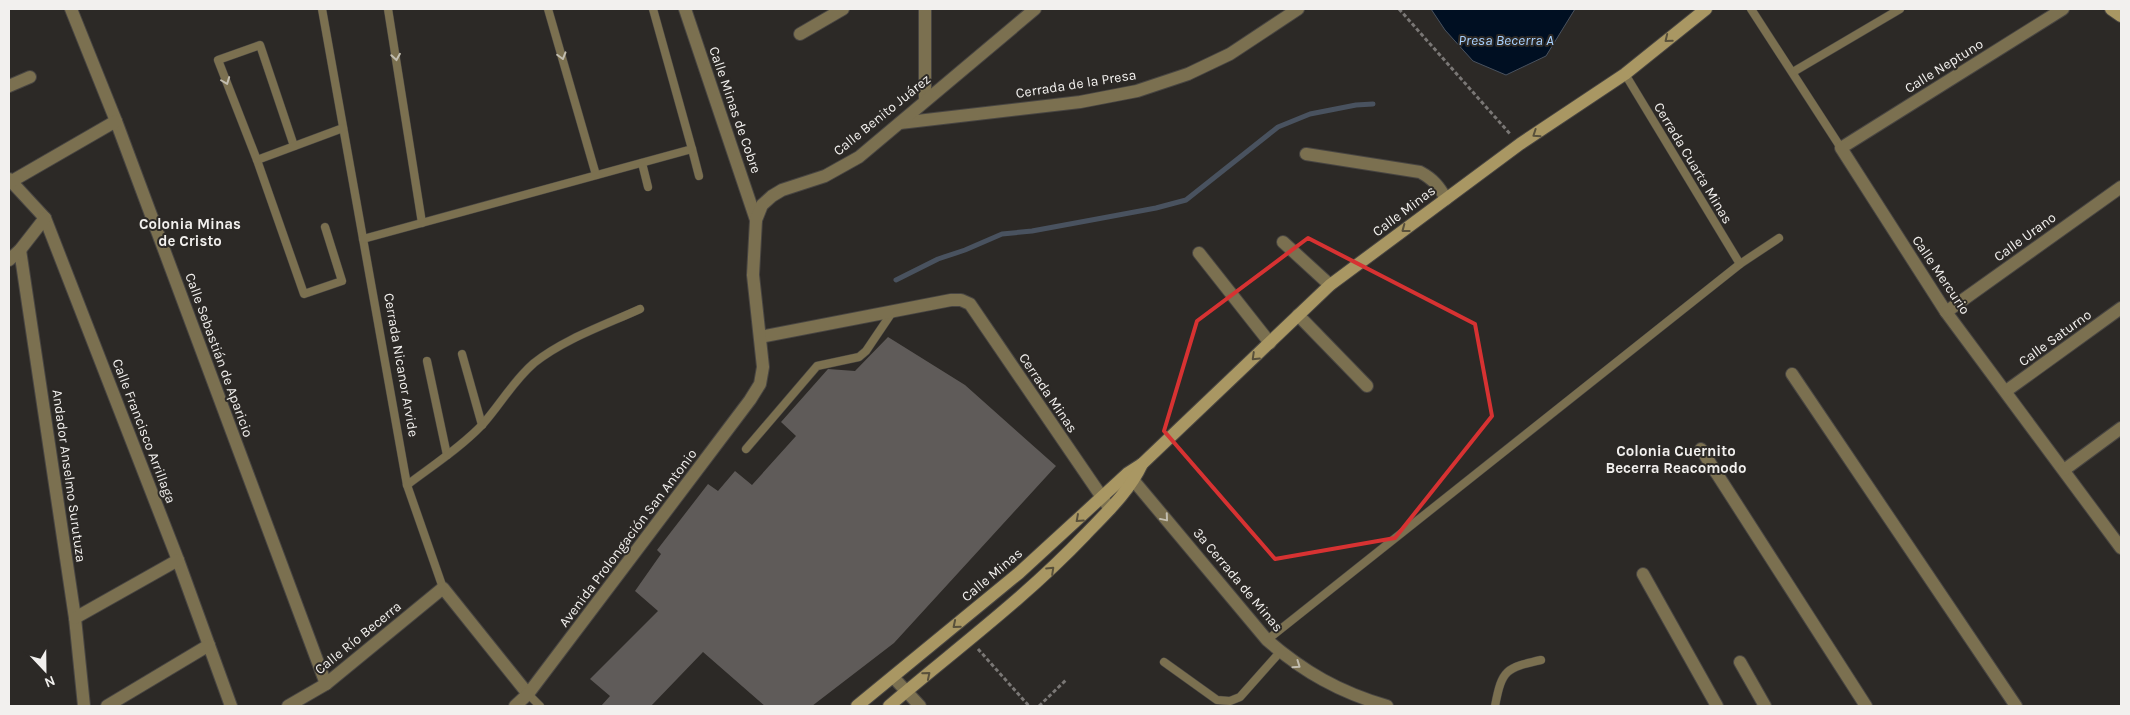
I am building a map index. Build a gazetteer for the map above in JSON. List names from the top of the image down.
{
  "streets": {
    "street": [
      "Calle Neptuno",
      "Cerrada de la Presa",
      "Calle Minas de Cobre",
      "Calle Benito Juárez",
      "Calle Minas",
      "Calle Urano",
      "Calle Mercurio",
      "Calle Saturno",
      "Calle Sebastián de Aparicio",
      "Cerrada Nicanor Arvide",
      "Cerrada Minas",
      "Calle Francisco Arrillaga",
      "Andador Anselmo Surutuza",
      "Avenida Prolongación San Antonio",
      "3ª Cerrada de Minas",
      "Calle Río Becerra"
    ],
    "lane": ["Cerrada Cuarta Minas"]
  },
  "crossings": [
    ["Calle Neptuno", "Calle Mercurio"],
    ["Cerrada de la Presa", "Calle Benito Juárez"],
    ["Calle Minas de Cobre", "Calle Benito Juárez"],
    ["Calle Benito Juárez", "Avenida Prolongación San Antonio"],
    ["Cerrada Cuarta Minas", "Calle Minas"],
    ["Calle Minas", "Cerrada Minas"],
    ["Calle Minas", "3ª Cerrada de Minas"],
    ["Calle Urano", "Calle Mercurio"],
    ["Calle Mercurio", "Calle Saturno"],
    ["Calle Sebastián de Aparicio", "Calle Río Becerra"],
    ["Cerrada Nicanor Arvide", "Avenida Prolongación San Antonio"],
    ["Cerrada Nicanor Arvide", "Calle Río Becerra"]
  ],
  "one_way": ["3ª Cerrada de Minas"],
  "districts": ["Colonia Minas de Cristo", "Colonia Cuernito Becerra Reacomodo"],
  "water": ["Presa Becerra A"],
  "north": "bottom"
}
